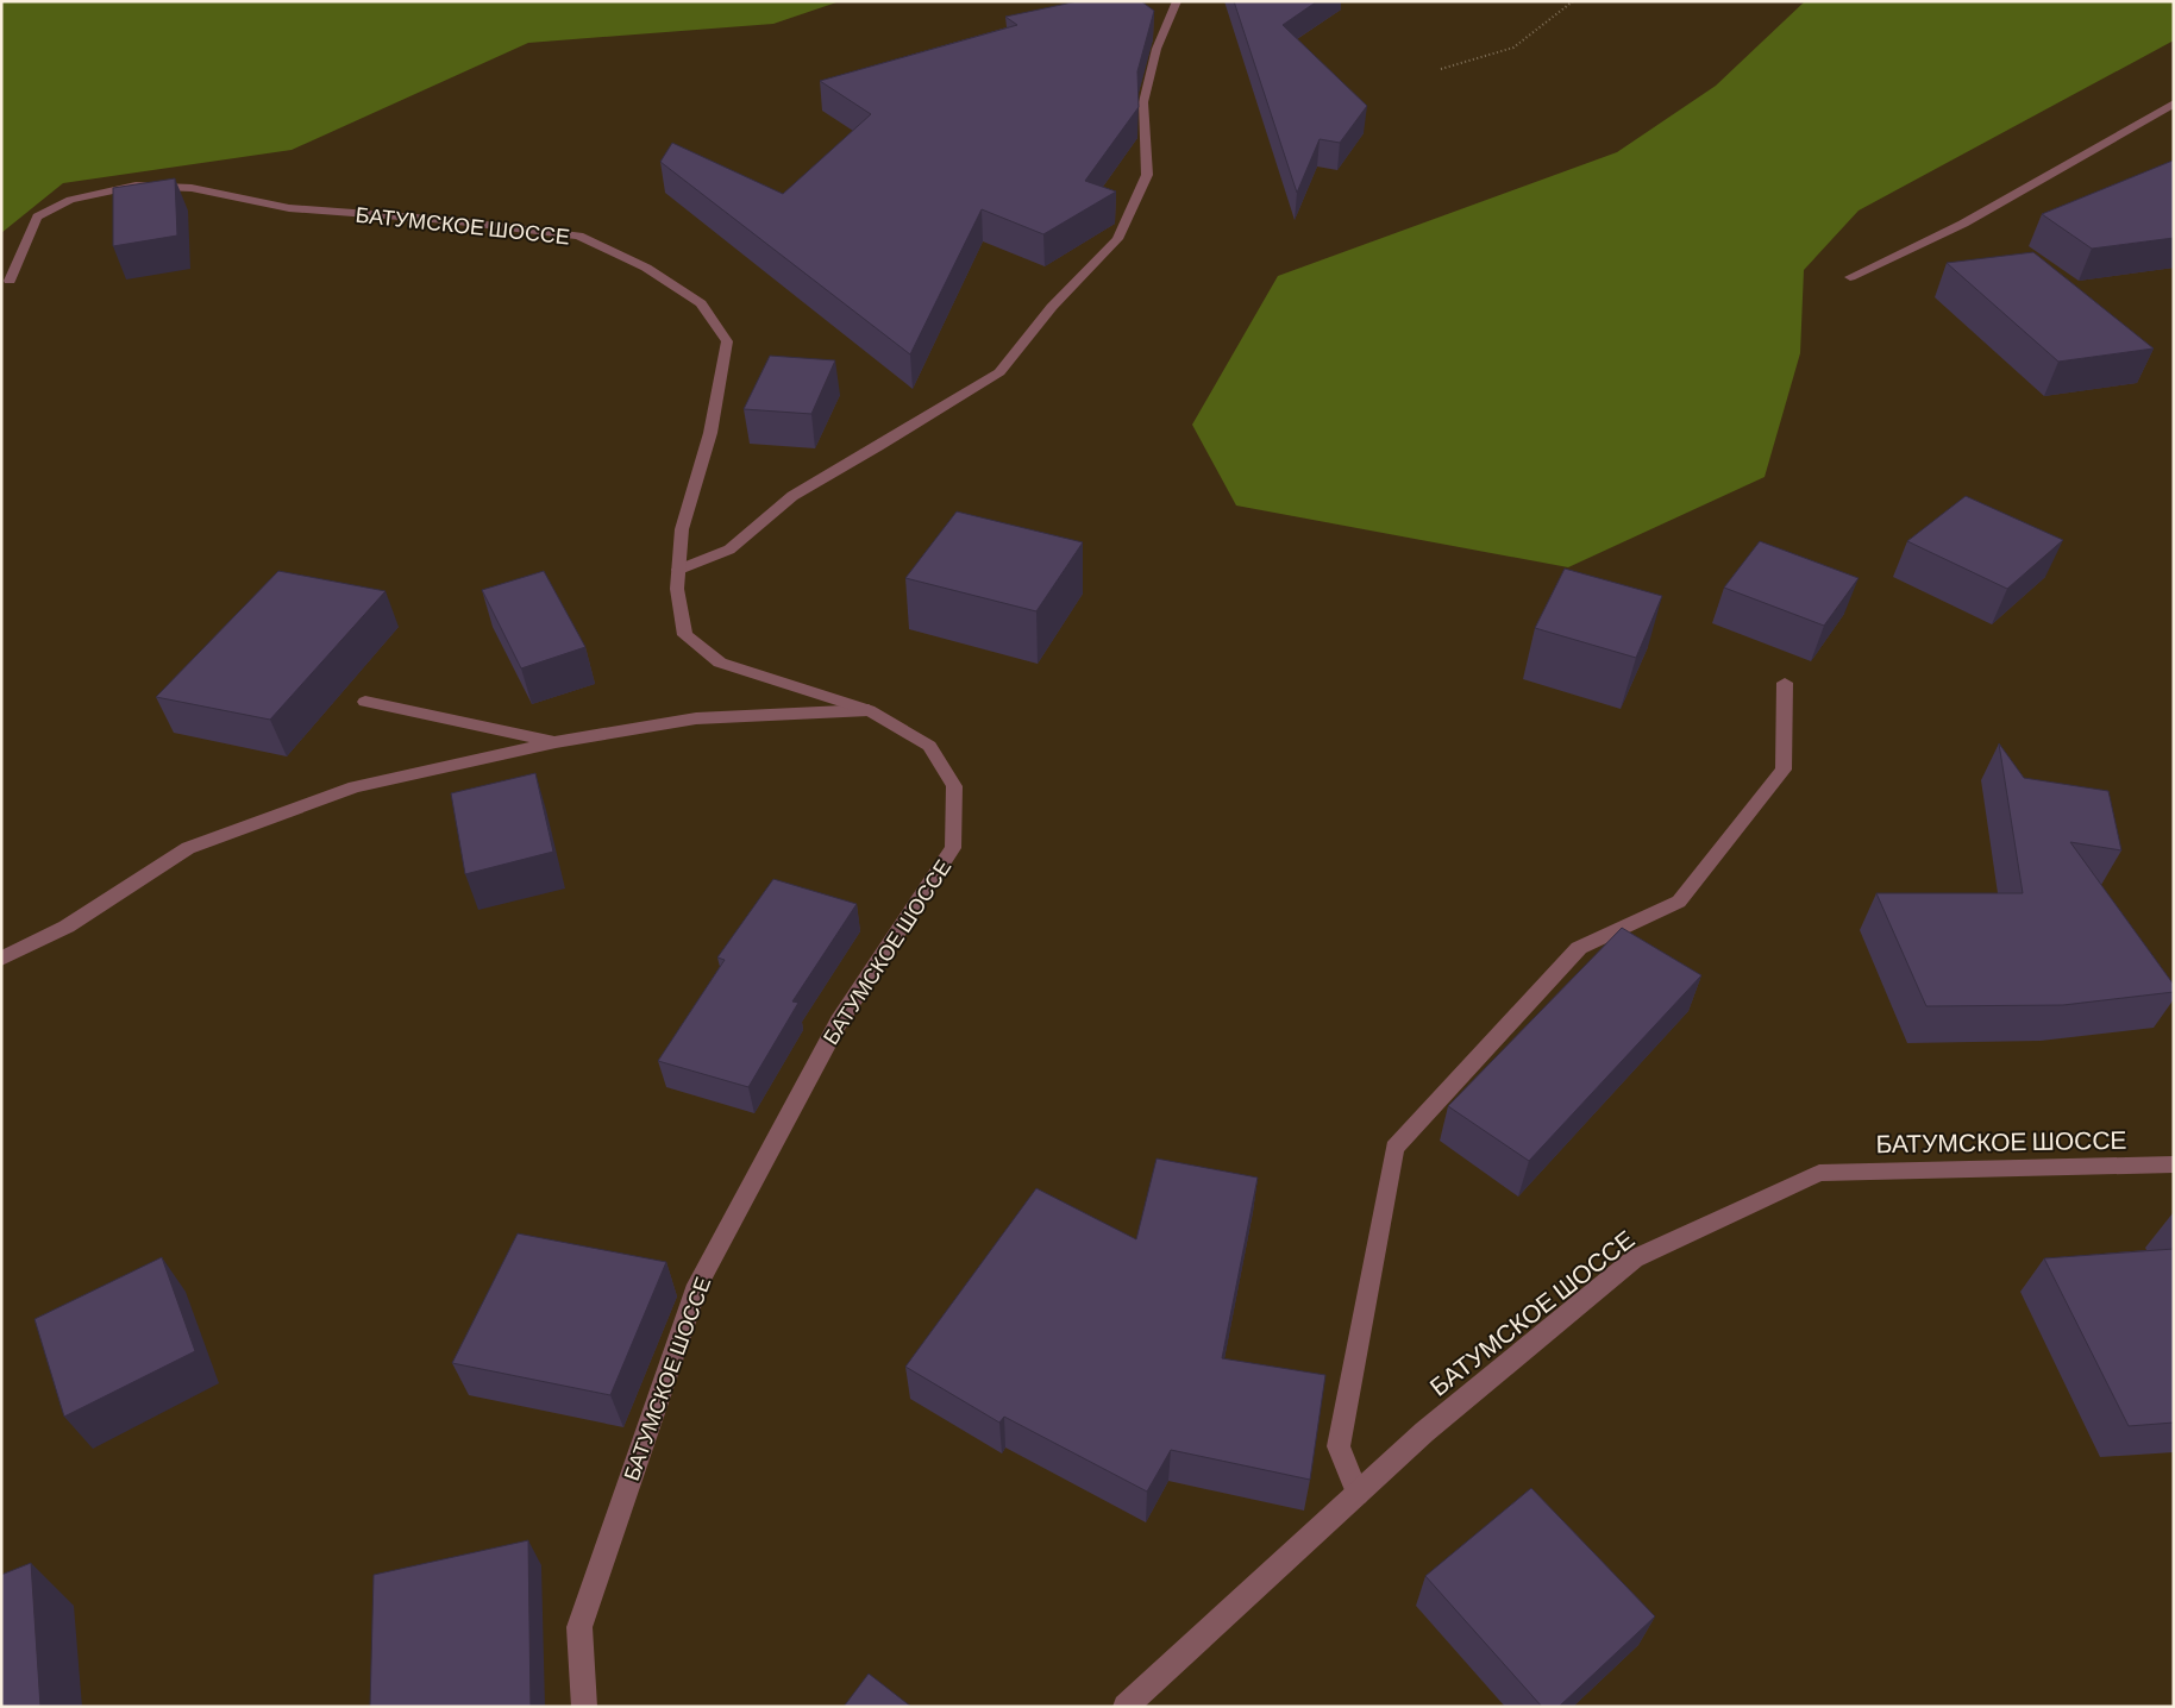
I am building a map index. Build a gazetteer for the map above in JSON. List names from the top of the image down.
{
  "streets": {
    "street": ["БАТУМСКОЕ ШОССЕ"]
  }
}
